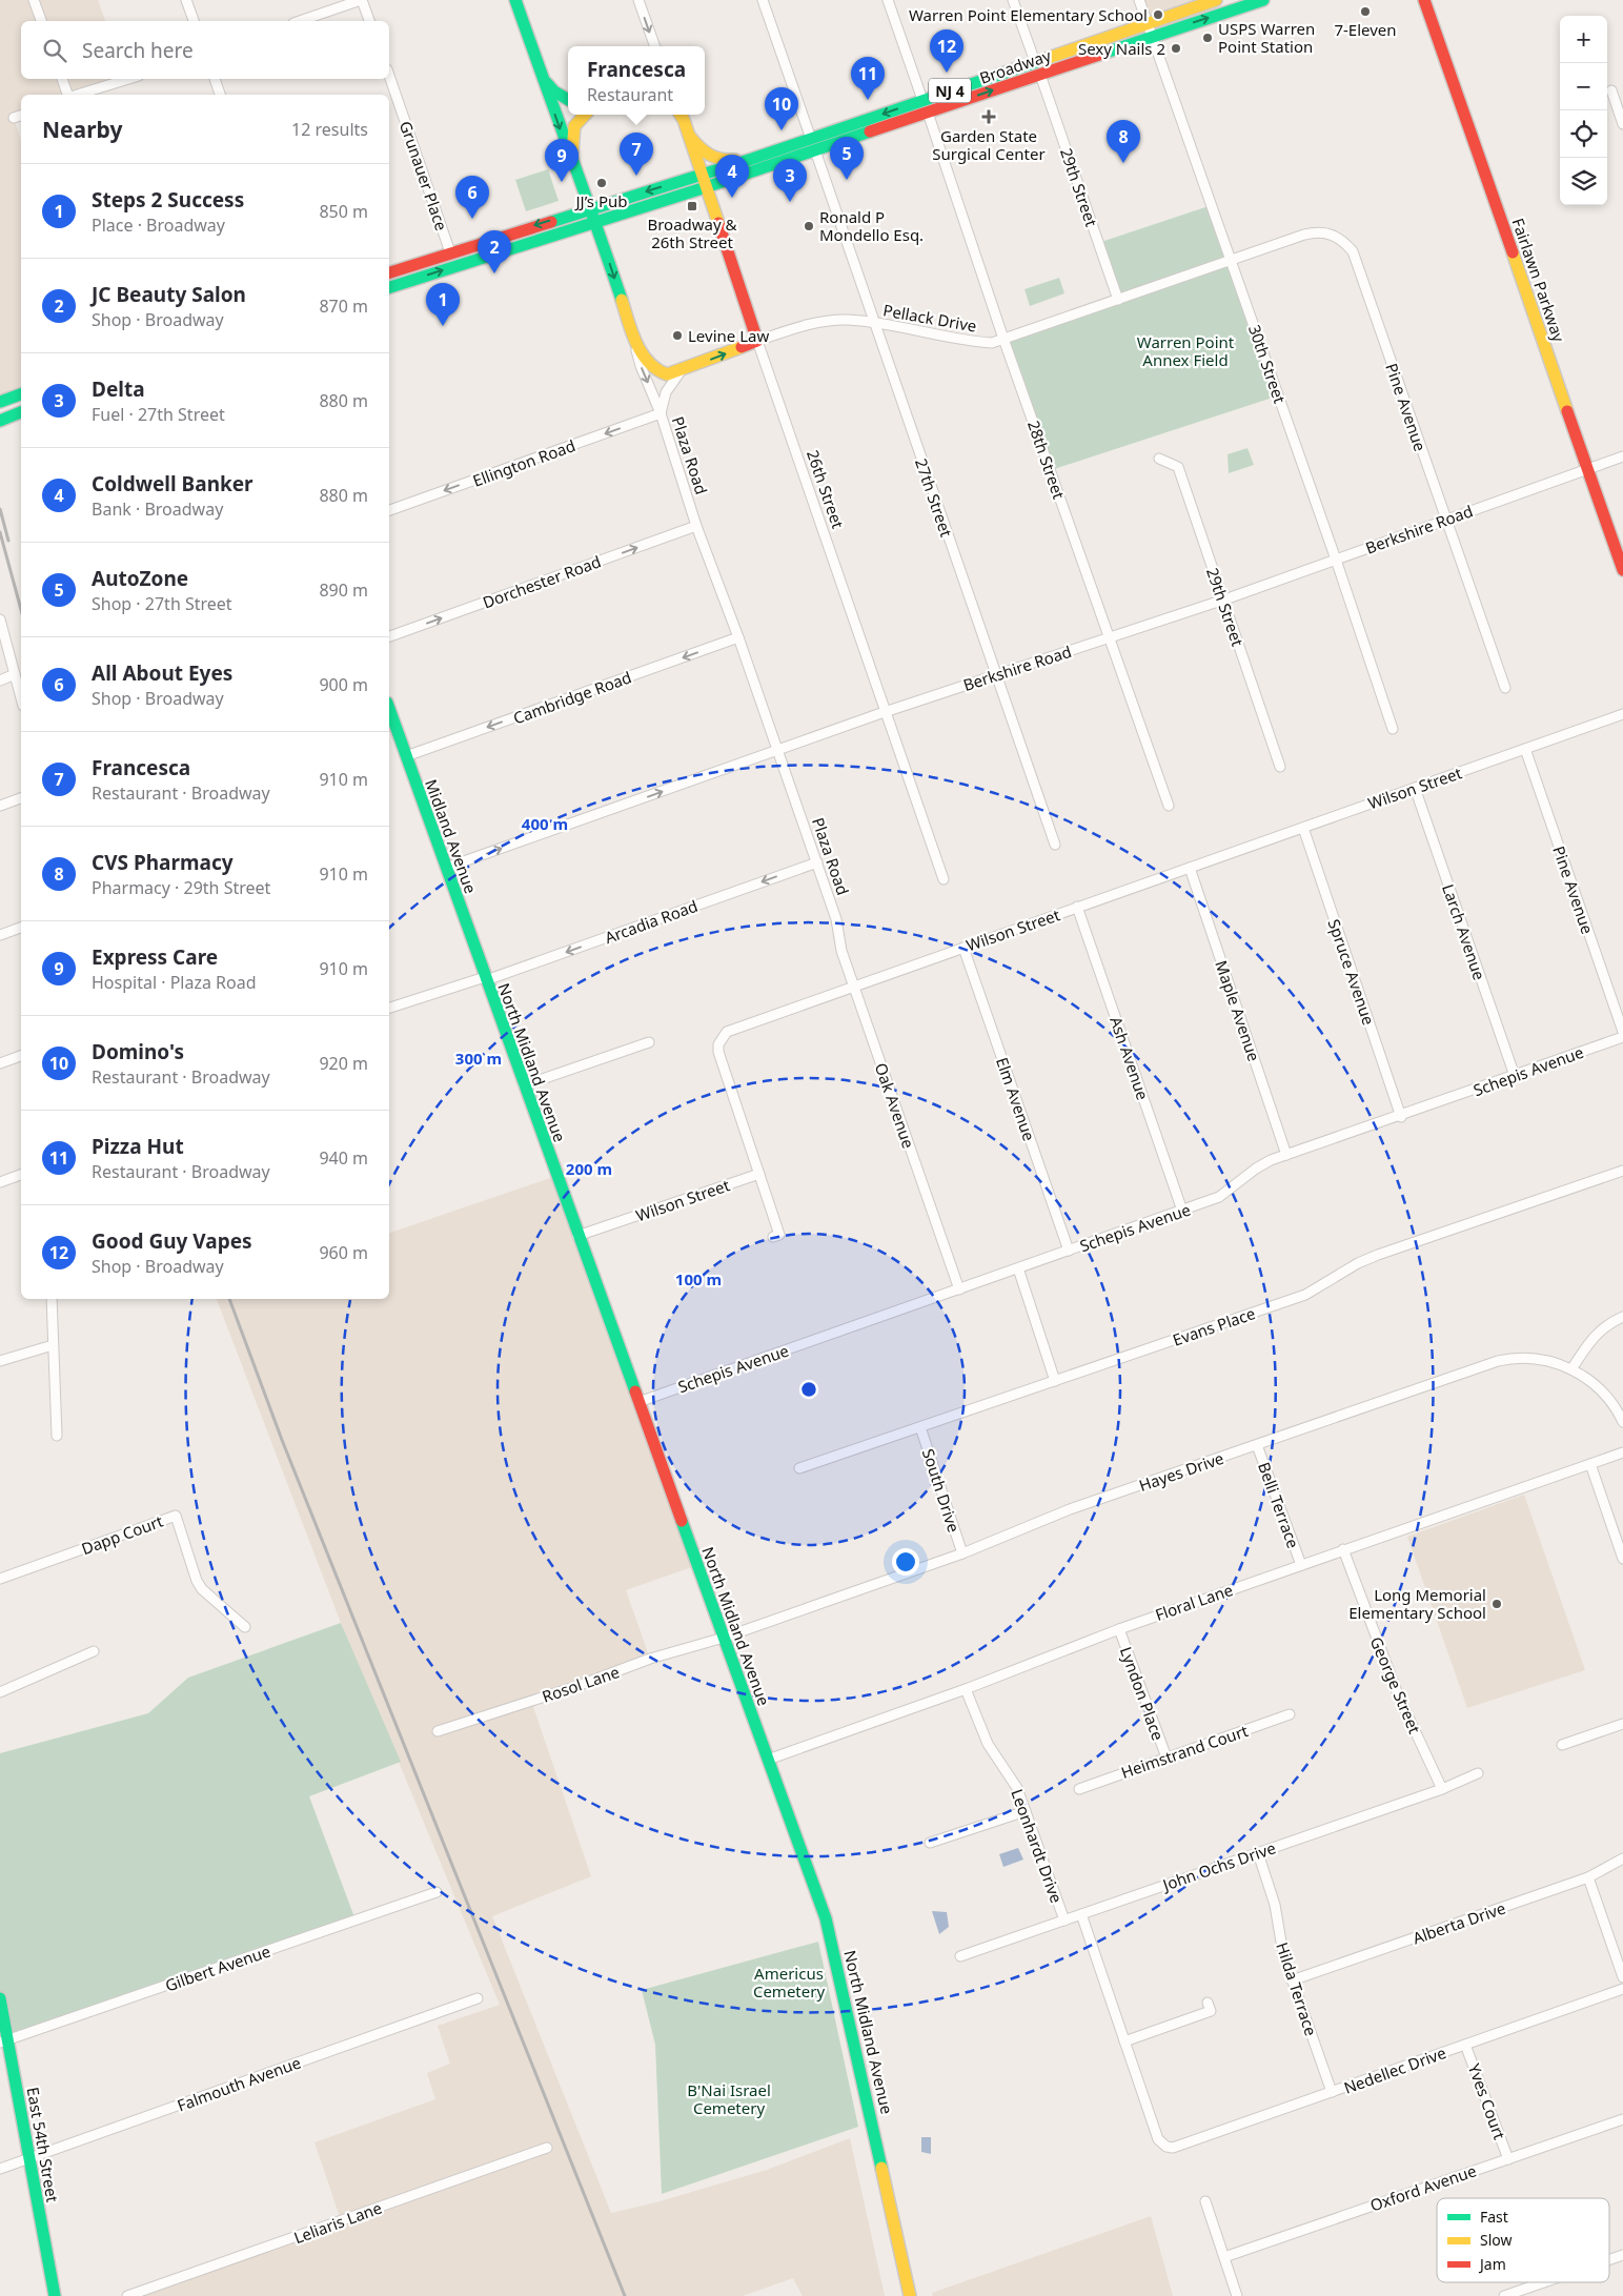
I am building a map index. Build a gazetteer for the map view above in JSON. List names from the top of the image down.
{
  "streets": {
    "street": [
      "Broadway",
      "NJ 4",
      "Grunauer Place",
      "29th Street",
      "Fairlawn Parkway",
      "Pellack Drive",
      "30th Street",
      "Pine Avenue",
      "Plaza Road",
      "28th Street",
      "Ellington Road",
      "26th Street",
      "27th Street",
      "Berkshire Road",
      "Dorchester Road",
      "Cambridge Road",
      "Wilson Street",
      "Midland Avenue",
      "Arcadia Road",
      "Larch Avenue",
      "Spruce Avenue",
      "Maple Avenue",
      "Ash Avenue",
      "North Midland Avenue",
      "Schepis Avenue",
      "Elm Avenue",
      "Oak Avenue",
      "Evans Place",
      "Hayes Drive",
      "South Drive",
      "Belli Terrace",
      "Dapp Court",
      "Floral Lane",
      "Rosol Lane",
      "George Street",
      "Lyndon Place",
      "Heimstrand Court",
      "Leonhardt Drive",
      "John Ochs Drive",
      "Alberta Drive",
      "Gilbert Avenue",
      "Hilda Terrace",
      "Nedellec Drive",
      "Falmouth Avenue",
      "Yves Court",
      "East 54th Street",
      "Oxford Avenue",
      "Leliaris Lane"
    ]
  },
  "crossings": [
    ["Broadway", "Grunauer Place"],
    ["Broadway", "29th Street"],
    ["Broadway", "30th Street"],
    ["Broadway", "Plaza Road"],
    ["Broadway", "28th Street"],
    ["Broadway", "26th Street"],
    ["Broadway", "27th Street"],
    ["29th Street", "Pellack Drive"],
    ["29th Street", "Berkshire Road"],
    ["Fairlawn Parkway", "Berkshire Road"],
    ["Pellack Drive", "30th Street"],
    ["Pellack Drive", "Pine Avenue"],
    ["Pellack Drive", "28th Street"],
    ["Pellack Drive", "26th Street"],
    ["Pellack Drive", "27th Street"],
    ["30th Street", "Pine Avenue"],
    ["30th Street", "Berkshire Road"],
    ["Pine Avenue", "Berkshire Road"],
    ["Pine Avenue", "Wilson Street"],
    ["Plaza Road", "Ellington Road"],
    ["Plaza Road", "Berkshire Road"],
    ["Plaza Road", "Dorchester Road"],
    ["Plaza Road", "Cambridge Road"],
    ["Plaza Road", "Arcadia Road"],
    ["Plaza Road", "Oak Avenue"],
    ["28th Street", "Berkshire Road"],
    ["26th Street", "Berkshire Road"],
    ["27th Street", "Berkshire Road"],
    ["Berkshire Road", "Midland Avenue"],
    ["Cambridge Road", "Midland Avenue"],
    ["Wilson Street", "Larch Avenue"],
    ["Wilson Street", "Spruce Avenue"],
    ["Wilson Street", "Maple Avenue"],
    ["Wilson Street", "Ash Avenue"],
    ["Wilson Street", "North Midland Avenue"],
    ["Wilson Street", "Elm Avenue"],
    ["Wilson Street", "Oak Avenue"],
    ["Midland Avenue", "Arcadia Road"],
    ["Midland Avenue", "North Midland Avenue"],
    ["Arcadia Road", "North Midland Avenue"],
    ["Larch Avenue", "Schepis Avenue"],
    ["Spruce Avenue", "Schepis Avenue"],
    ["Maple Avenue", "Schepis Avenue"],
    ["Ash Avenue", "Schepis Avenue"],
    ["North Midland Avenue", "Schepis Avenue"],
    ["North Midland Avenue", "Hayes Drive"],
    ["North Midland Avenue", "Floral Lane"],
    ["North Midland Avenue", "Rosol Lane"],
    ["Schepis Avenue", "Elm Avenue"],
    ["Schepis Avenue", "Oak Avenue"],
    ["Evans Place", "South Drive"],
    ["Hayes Drive", "South Drive"],
    ["Hayes Drive", "Belli Terrace"],
    ["Hayes Drive", "Rosol Lane"],
    ["Belli Terrace", "Floral Lane"],
    ["Floral Lane", "George Street"],
    ["Floral Lane", "Lyndon Place"],
    ["Floral Lane", "Leonhardt Drive"],
    ["George Street", "John Ochs Drive"],
    ["Lyndon Place", "Heimstrand Court"],
    ["Leonhardt Drive", "John Ochs Drive"],
    ["Leonhardt Drive", "Nedellec Drive"],
    ["John Ochs Drive", "Hilda Terrace"],
    ["Alberta Drive", "Hilda Terrace"],
    ["Gilbert Avenue", "East 54th Street"],
    ["Hilda Terrace", "Nedellec Drive"],
    ["Nedellec Drive", "Yves Court"],
    ["Falmouth Avenue", "East 54th Street"],
    ["Yves Court", "Oxford Avenue"]
  ],
  "one_way": [
    "Ellington Road",
    "Dorchester Road",
    "Cambridge Road",
    "Arcadia Road"
  ],
  "parks": ["Warren Point Annex Field", "Americus Cemetery", "B'Nai Israel Cemetery"],
  "places": {
    "other": [
      "7-Eleven",
      "Warren Point Elementary School",
      "USPS Warren Point Station",
      "Sexy Nails 2",
      "JJ’s Pub",
      "Ronald P Mondello Esq.",
      "Levine Law",
      "Long Memorial Elementary School"
    ],
    "health": ["Garden State Surgical Center"],
    "transit": ["Broadway & 26th Street"]
  },
  "legend": ["Fast", "Slow", "Jam"],
  "page": {
    "map_buttons": ["+", "−"],
    "search": "Search here",
    "pins": [
      "12",
      "11",
      "10",
      "8",
      "7",
      "5",
      "9",
      "4",
      "3",
      "6",
      "2",
      "1"
    ],
    "popup": ["Francesca", "Restaurant"],
    "heading": ["Nearby", "12 results"],
    "list": [
      {
        "mark": "1",
        "name": "Steps 2 Success",
        "note": "Place · Broadway",
        "value": "850 m"
      },
      {
        "mark": "2",
        "name": "JC Beauty Salon",
        "note": "Shop · Broadway",
        "value": "870 m"
      },
      {
        "mark": "3",
        "name": "Delta",
        "note": "Fuel · 27th Street",
        "value": "880 m"
      },
      {
        "mark": "4",
        "name": "Coldwell Banker",
        "note": "Bank · Broadway",
        "value": "880 m"
      },
      {
        "mark": "5",
        "name": "AutoZone",
        "note": "Shop · 27th Street",
        "value": "890 m"
      },
      {
        "mark": "6",
        "name": "All About Eyes",
        "note": "Shop · Broadway",
        "value": "900 m"
      },
      {
        "mark": "7",
        "name": "Francesca",
        "note": "Restaurant · Broadway",
        "value": "910 m"
      },
      {
        "mark": "8",
        "name": "CVS Pharmacy",
        "note": "Pharmacy · 29th Street",
        "value": "910 m"
      },
      {
        "mark": "9",
        "name": "Express Care",
        "note": "Hospital · Plaza Road",
        "value": "910 m"
      },
      {
        "mark": "10",
        "name": "Domino's",
        "note": "Restaurant · Broadway",
        "value": "920 m"
      },
      {
        "mark": "11",
        "name": "Pizza Hut",
        "note": "Restaurant · Broadway",
        "value": "940 m"
      },
      {
        "mark": "12",
        "name": "Good Guy Vapes",
        "note": "Shop · Broadway",
        "value": "960 m"
      }
    ]
  },
  "rings": [
    "400 m",
    "300 m",
    "200 m",
    "100 m"
  ]
}
